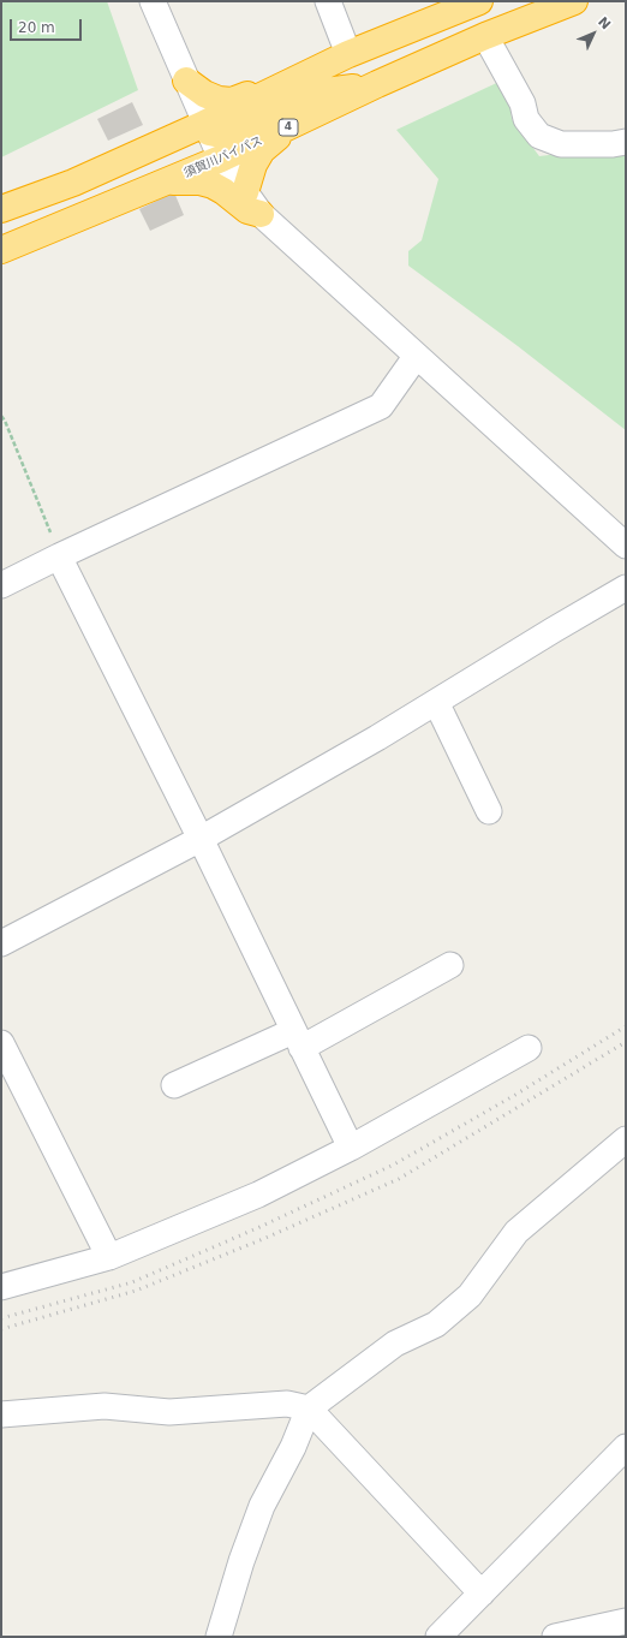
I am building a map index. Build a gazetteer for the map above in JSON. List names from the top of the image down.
{
  "streets": {
    "highway": ["4", "須賀川バイパス"]
  },
  "scale_bar": "20 m",
  "north": "top right"
}
